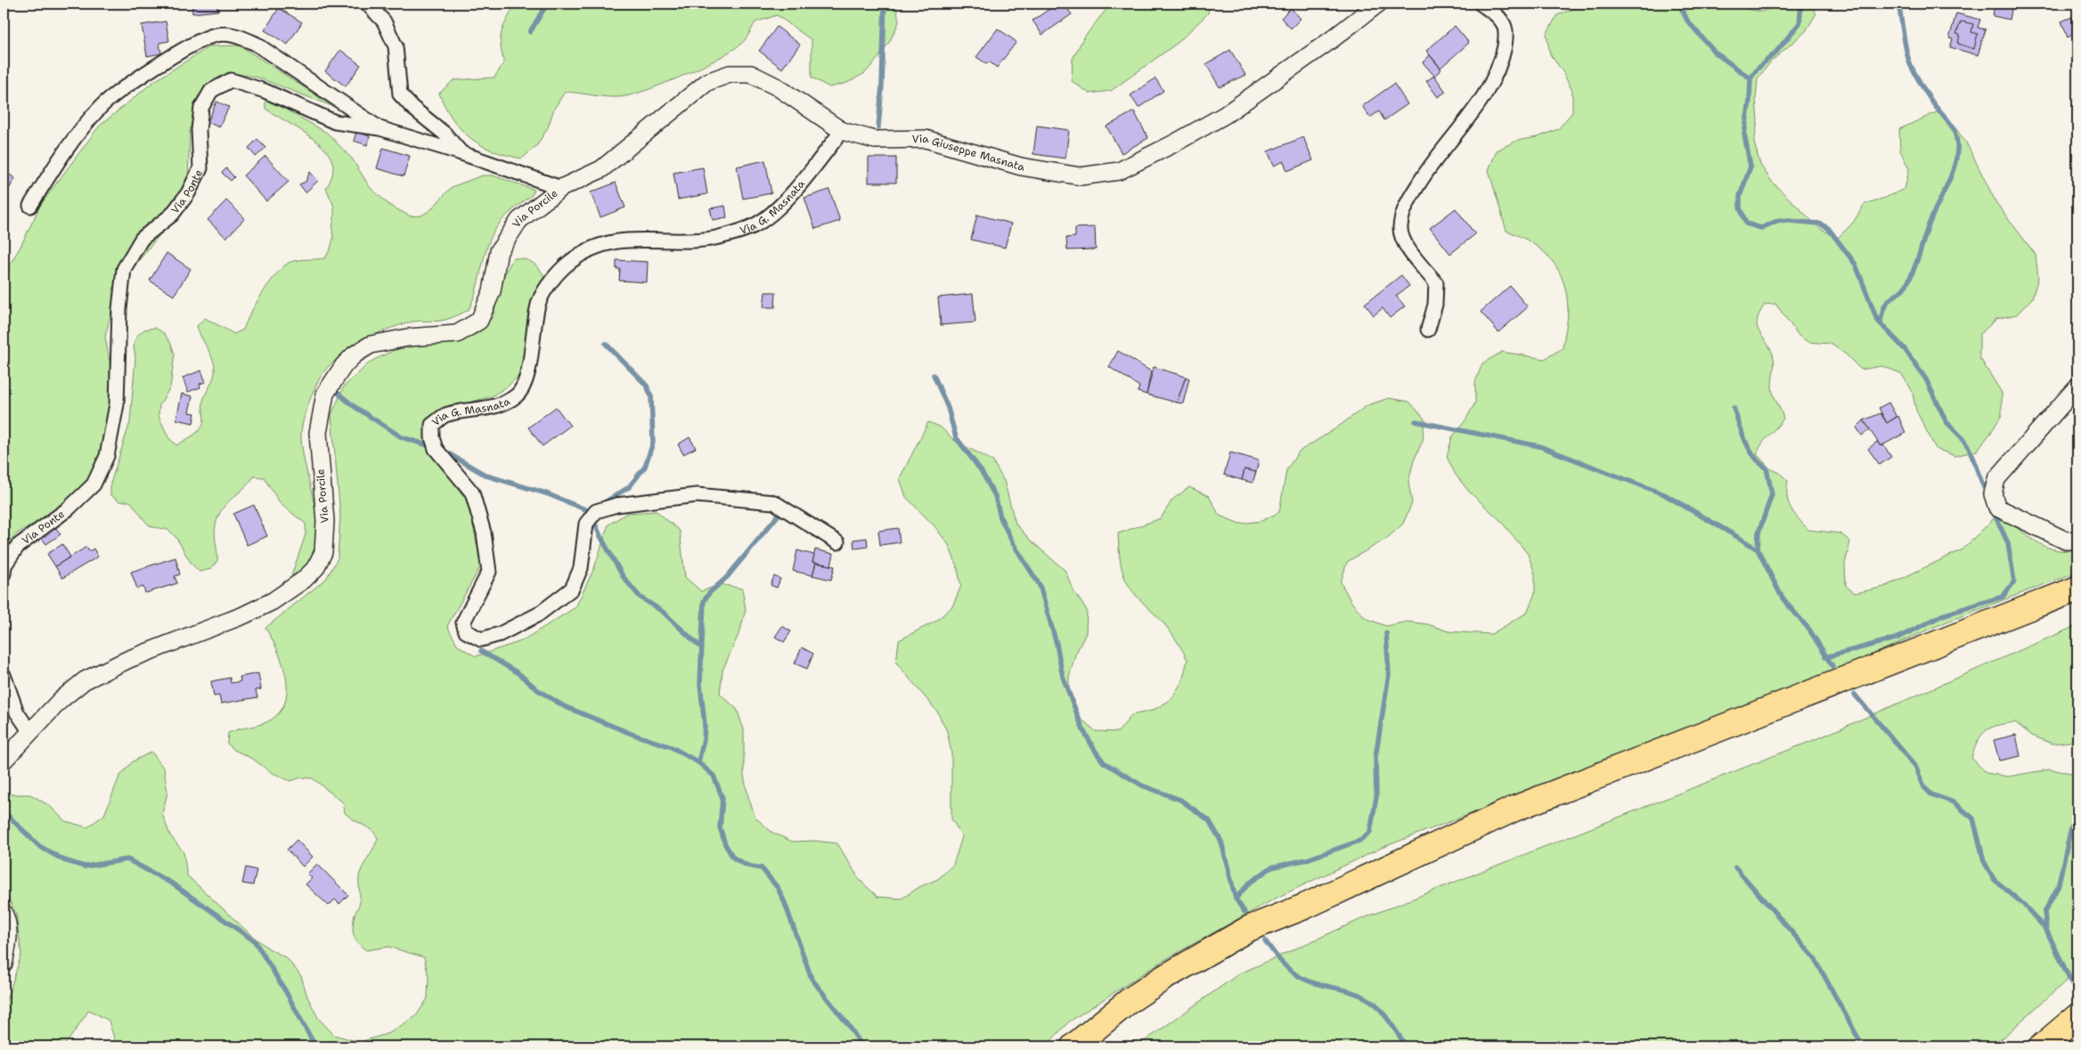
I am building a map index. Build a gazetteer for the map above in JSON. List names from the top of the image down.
{
  "streets": {
    "street": [
      "Via Giuseppe Masnata",
      "Via Ponte",
      "Via G. Masnata",
      "Via Porcile"
    ]
  },
  "crossings": [
    ["Via Giuseppe Masnata", "Via Ponte"],
    ["Via Giuseppe Masnata", "Via G. Masnata"],
    ["Via Giuseppe Masnata", "Via Porcile"],
    ["Via Ponte", "Via Porcile"]
  ]
}
